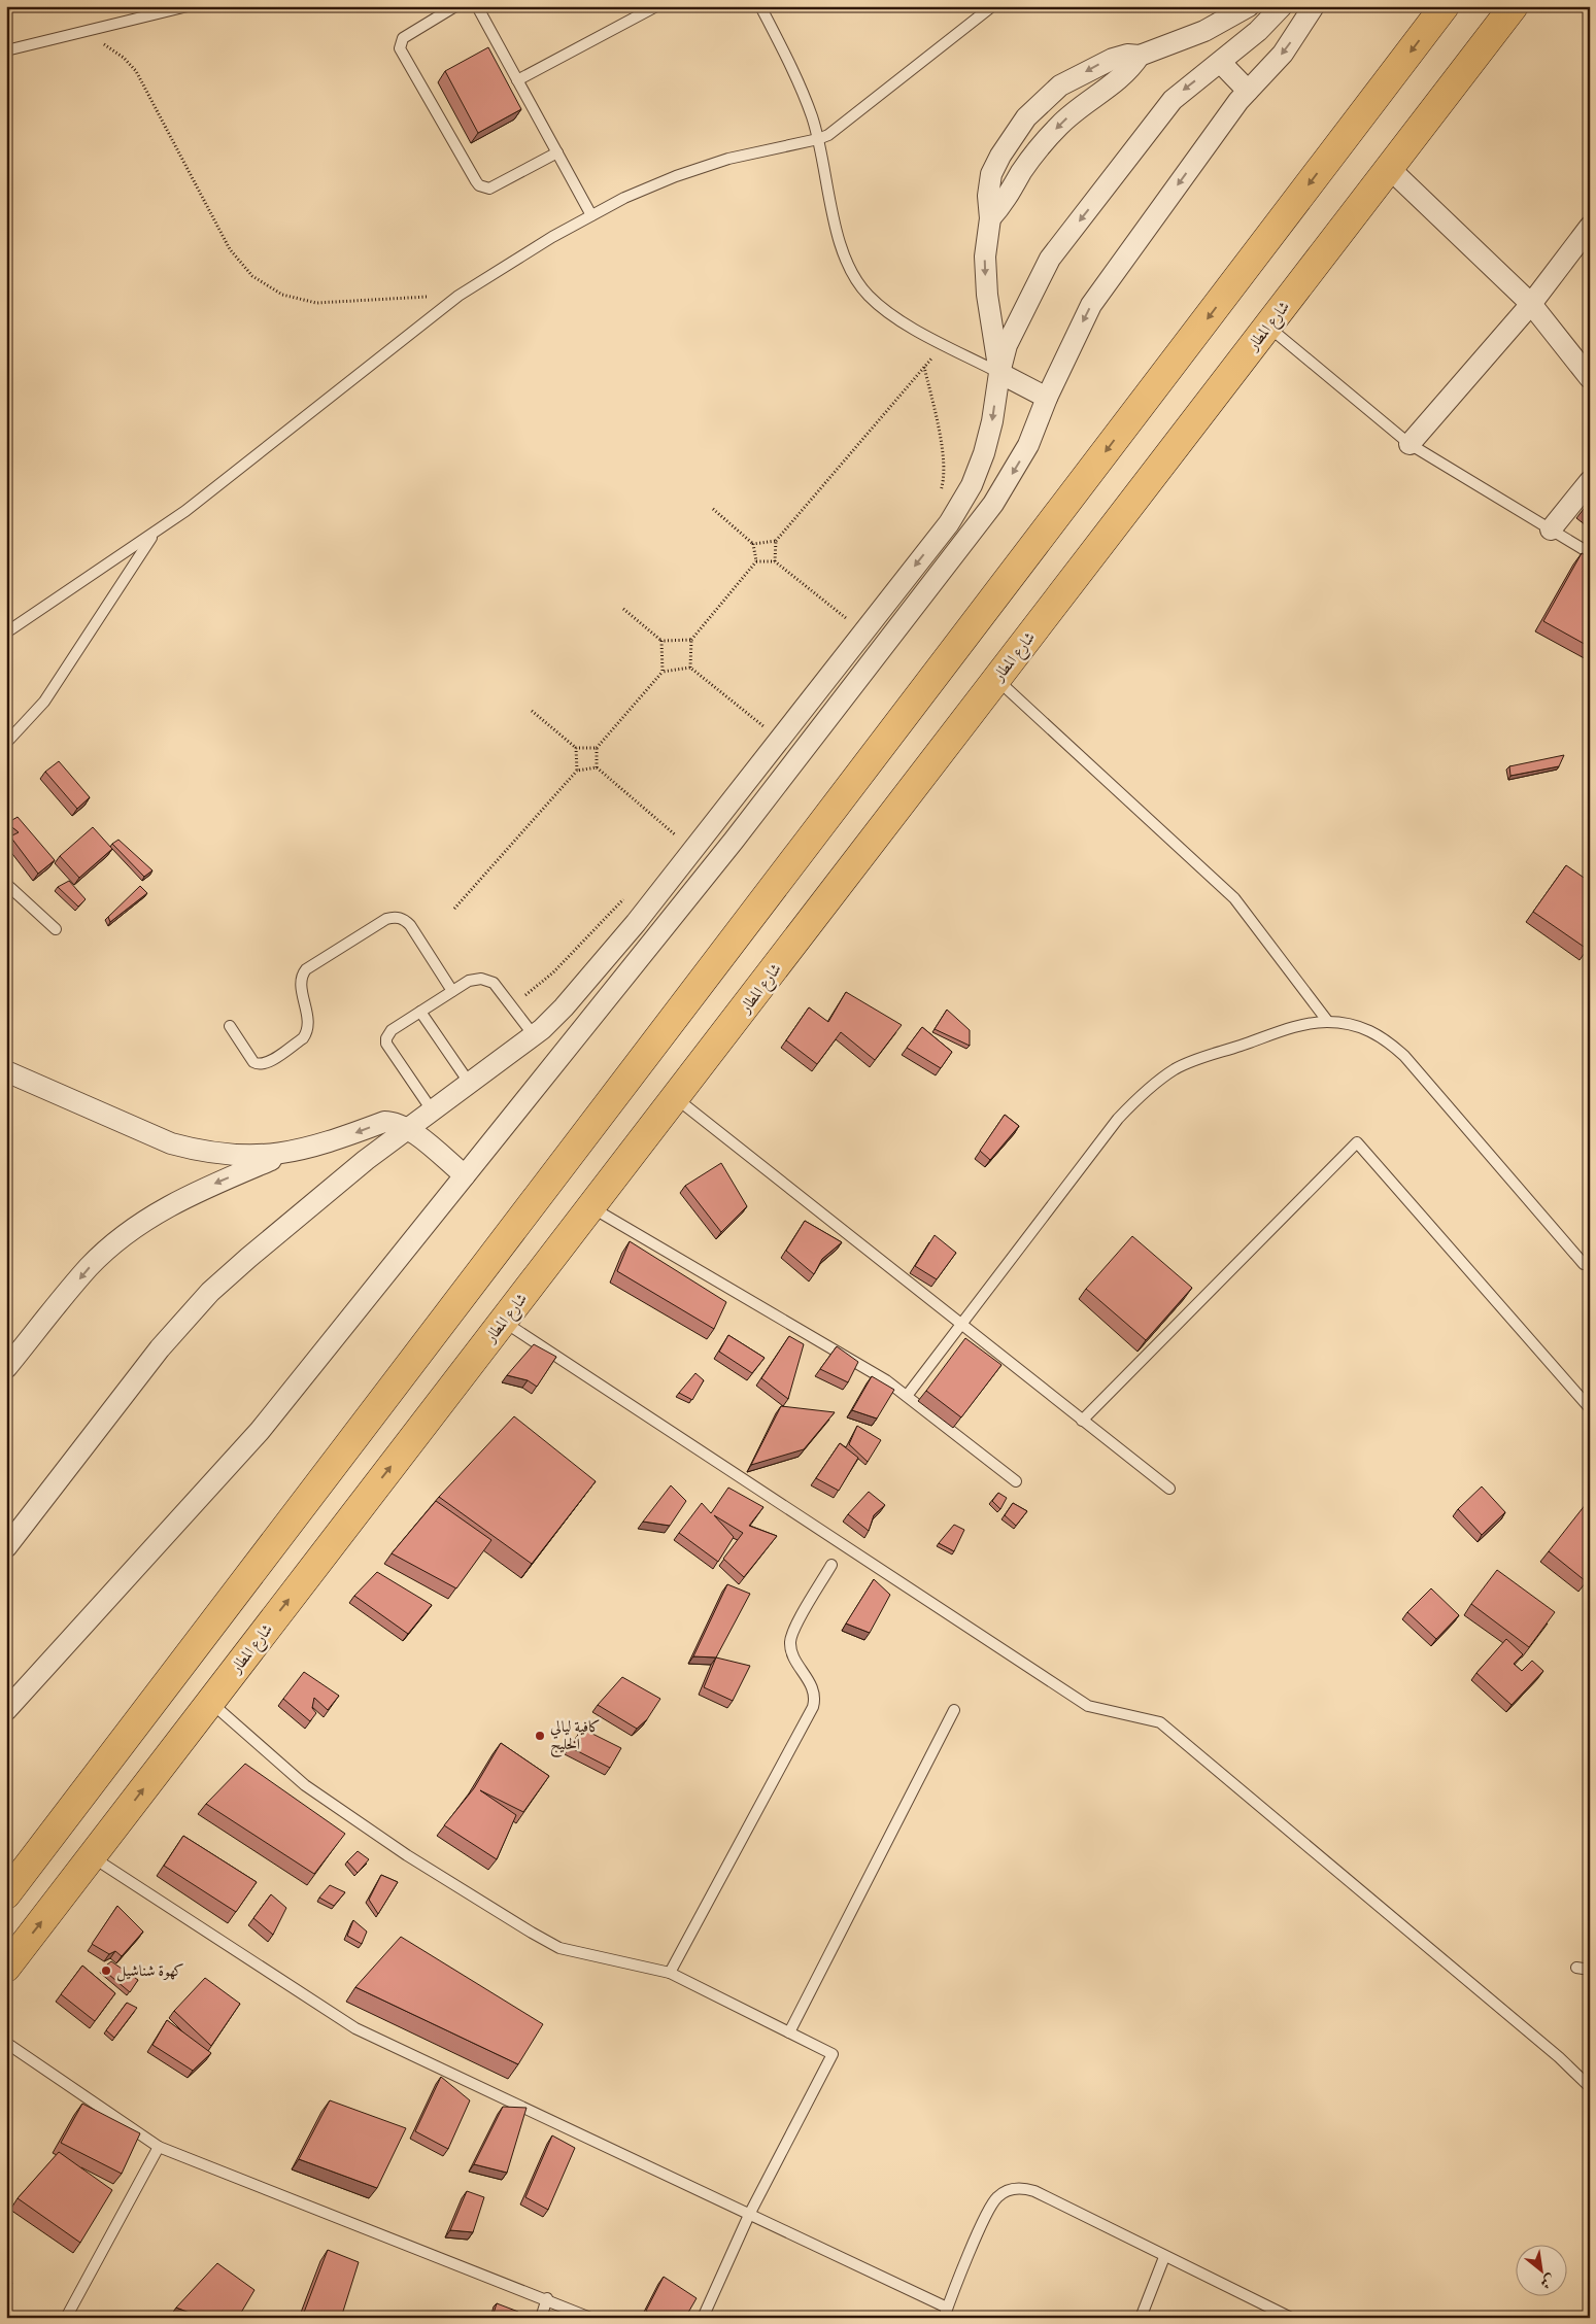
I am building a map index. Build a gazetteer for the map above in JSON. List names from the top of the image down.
{
  "streets": {
    "main road": ["شارع المطار"]
  },
  "places": ["كافية ليالي الخليج", "كهوة شناشيل"],
  "north": "bottom right"
}
